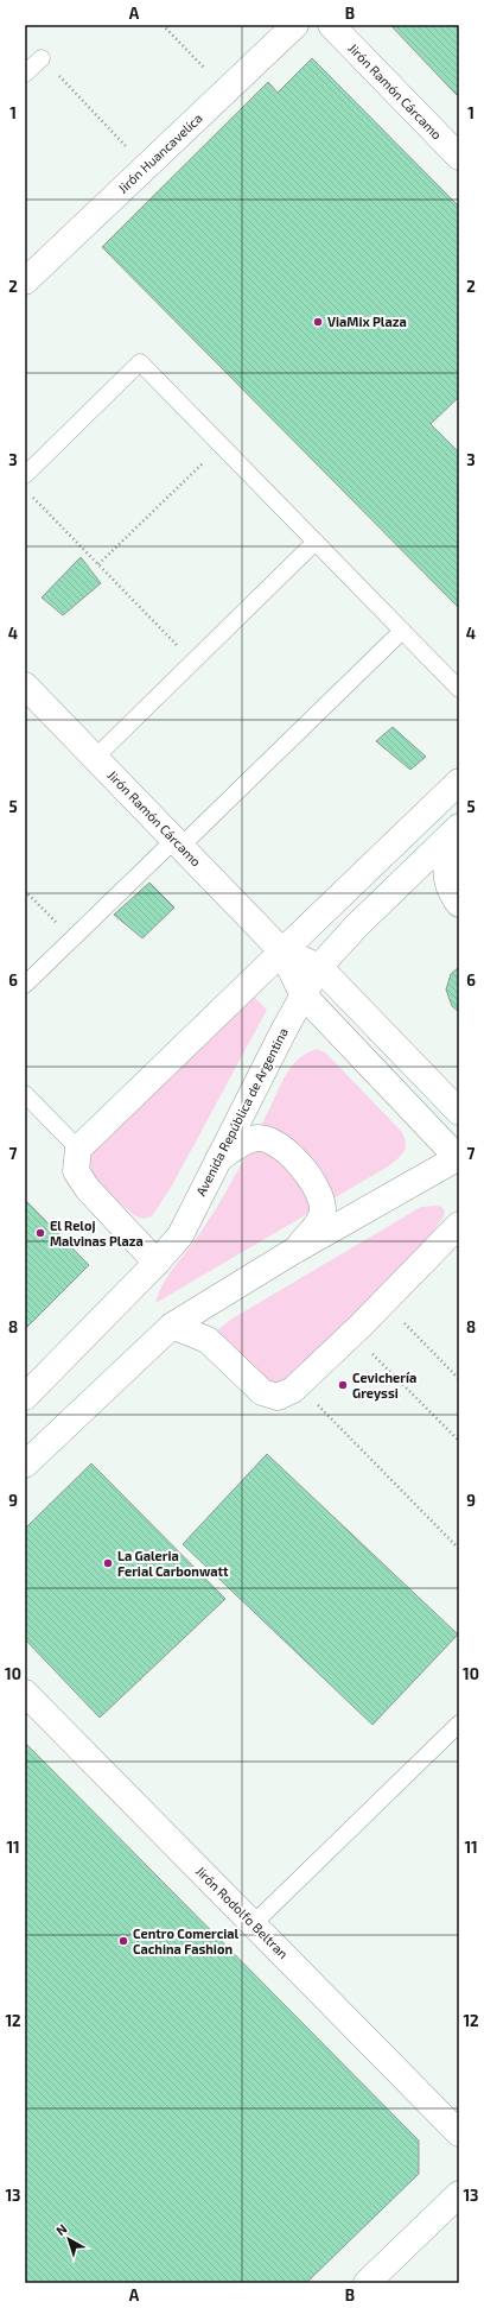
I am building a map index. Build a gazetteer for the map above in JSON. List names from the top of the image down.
{
  "streets": {
    "street": [
      "Jirón Ramón Cárcamo",
      "Jirón Huancavelica",
      "Avenida República de Argentina",
      "Jirón Rodolfo Beltran"
    ]
  },
  "crossings": [
    ["Jirón Ramón Cárcamo", "Avenida República de Argentina"]
  ],
  "places": [
    "ViaMix Plaza",
    "El Reloj Malvinas Plaza",
    "Cevichería Greyssi",
    "La Galeria Ferial Carbonwatt",
    "Centro Comercial Cachina Fashion"
  ],
  "north": "top left",
  "grid": {
    "columns": ["A", "B"],
    "rows": [
      "1",
      "2",
      "3",
      "4",
      "5",
      "6",
      "7",
      "8",
      "9",
      "10",
      "11",
      "12",
      "13"
    ]
  }
}
